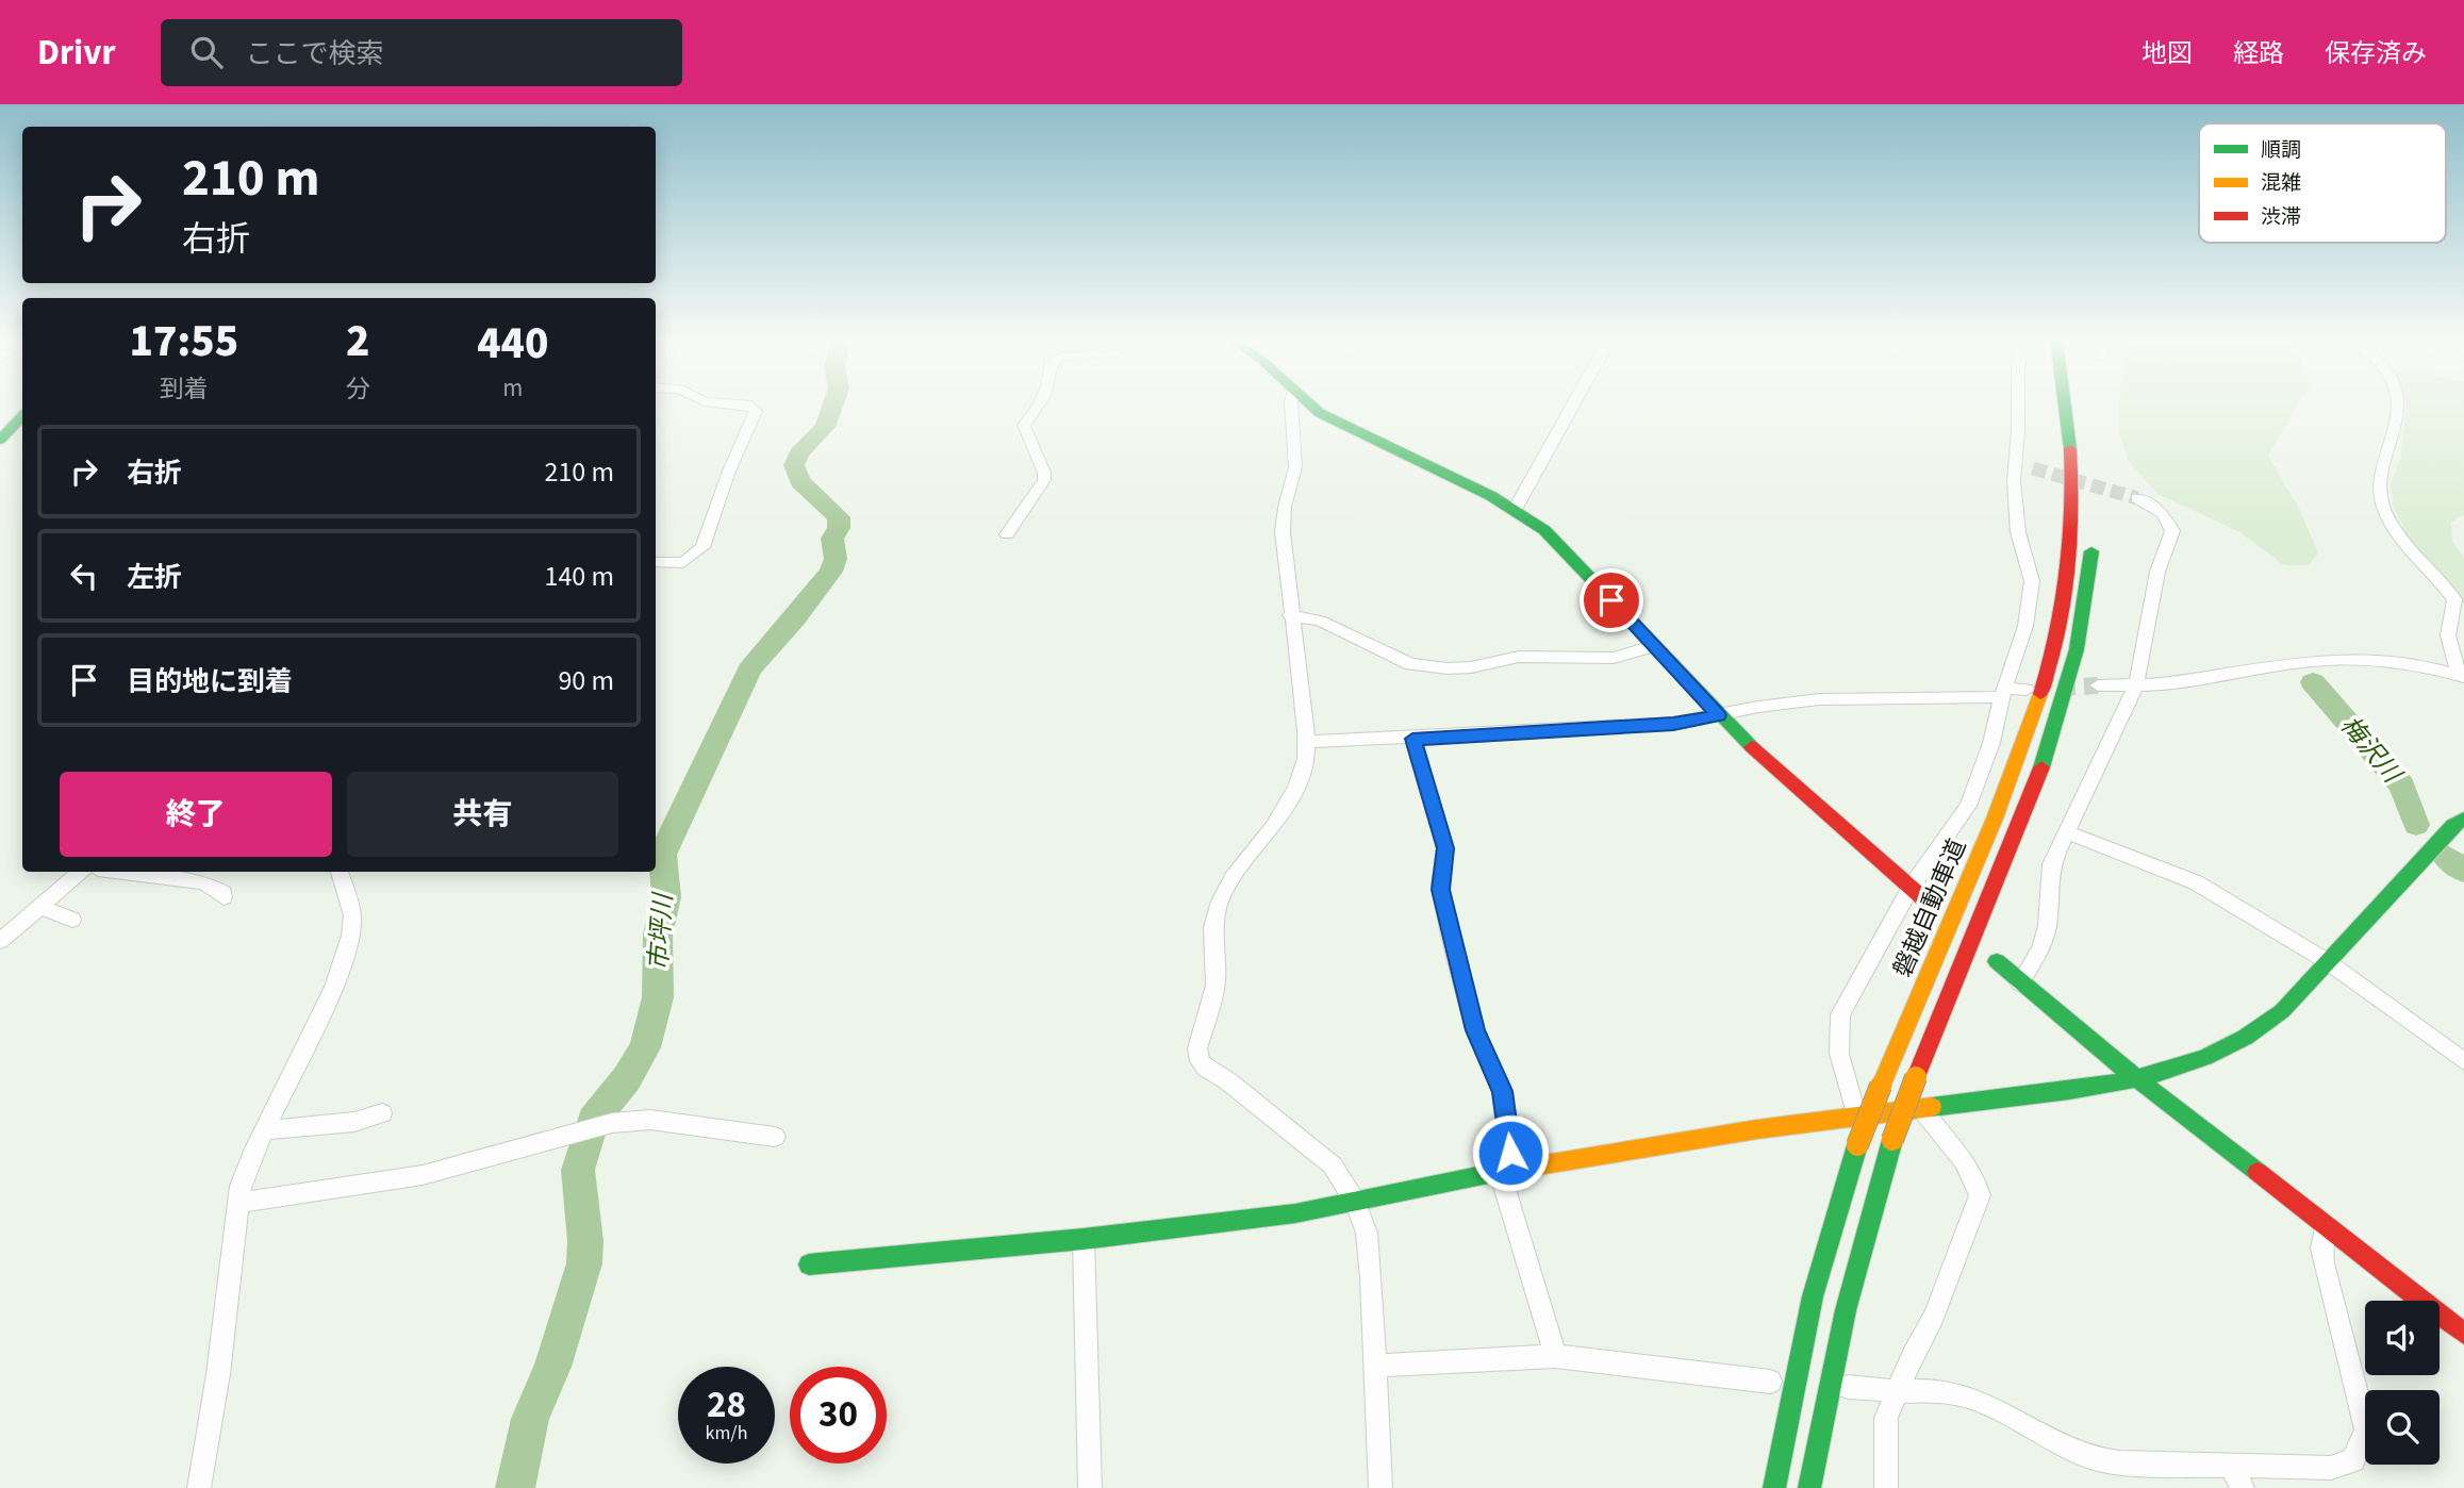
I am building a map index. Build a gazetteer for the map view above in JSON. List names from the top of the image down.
{
  "streets": {
    "main road": ["磐越自動車道"]
  },
  "water": ["梅沢川", "市坪川"],
  "legend": ["順調", "混雑", "渋滞"],
  "page": {
    "header": "Drivr",
    "search": "ここで検索",
    "nav": ["地図", "経路", "保存済み"],
    "turn": ["210 m", "右折"],
    "eta": [
      "17:55",
      "到着",
      "2",
      "分",
      "440",
      "m"
    ],
    "list": [
      {
        "name": "右折",
        "value": "210 m"
      },
      {
        "name": "左折",
        "value": "140 m"
      },
      {
        "name": "目的地に到着",
        "value": "90 m"
      }
    ],
    "buttons": ["終了", "共有"],
    "speed": "28 km/h",
    "limit": "30"
  }
}
